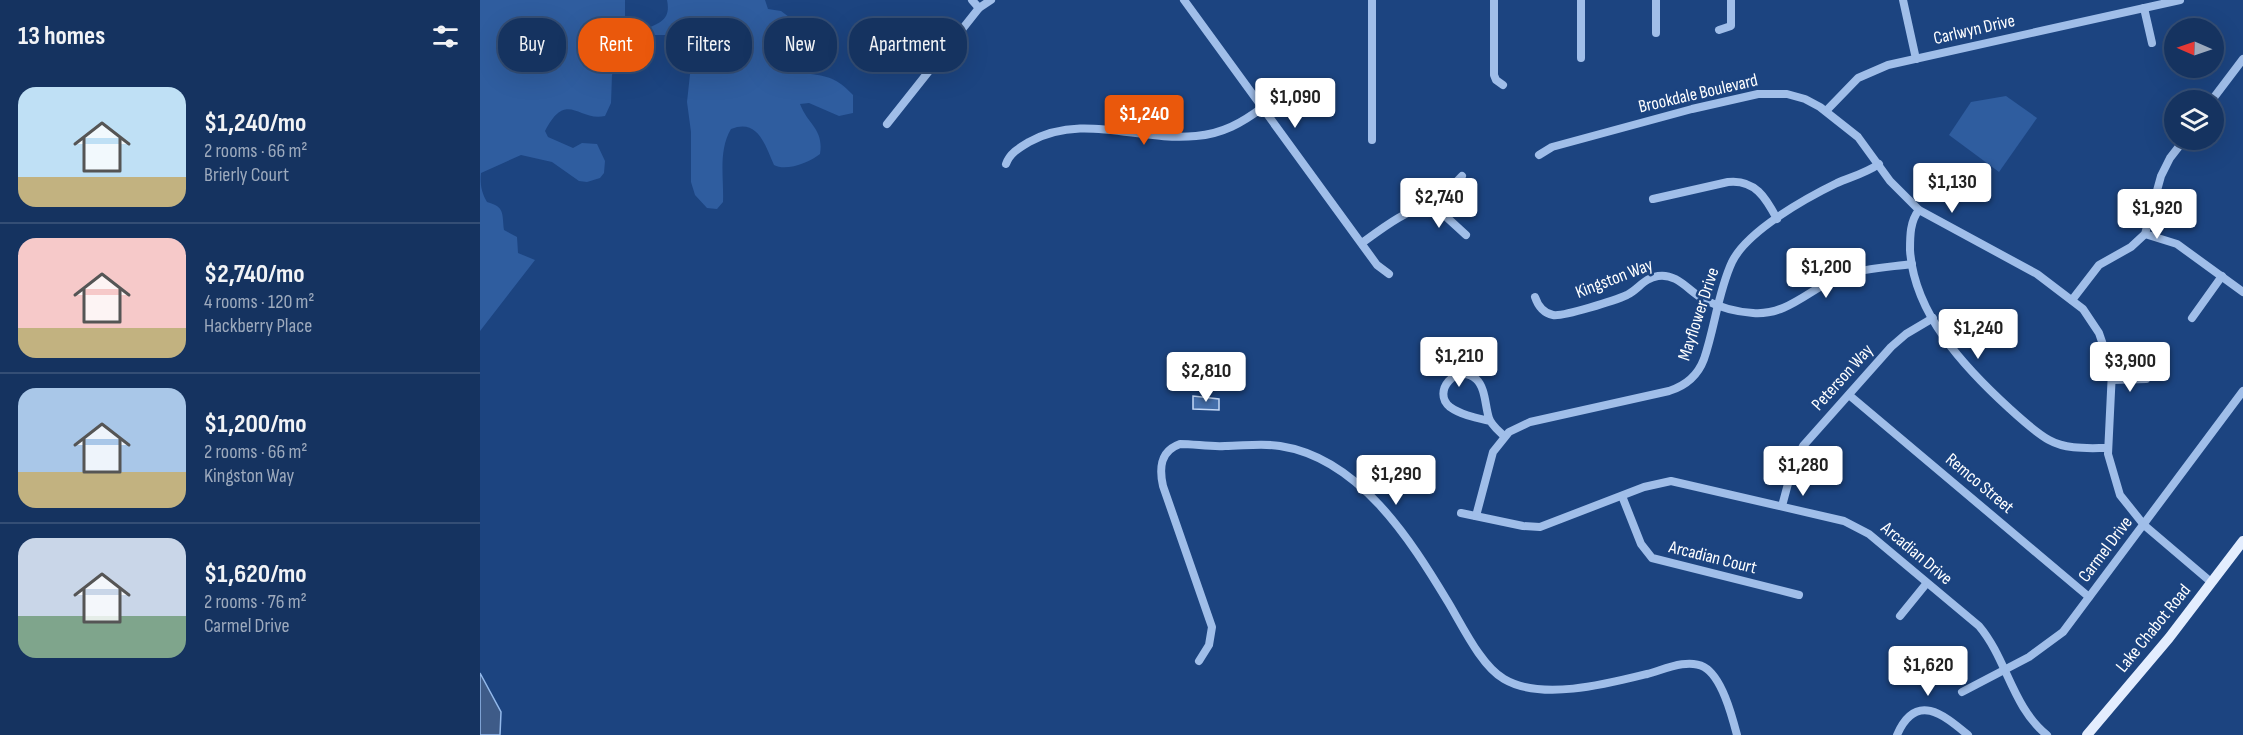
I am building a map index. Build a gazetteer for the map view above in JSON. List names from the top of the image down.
{
  "streets": {
    "main road": ["Lake Chabot Road"],
    "street": [
      "Carlwyn Drive",
      "Brookdale Boulevard",
      "Kingston Way",
      "Mayflower Drive",
      "Peterson Way",
      "Remco Street",
      "Carmel Drive",
      "Arcadian Drive",
      "Arcadian Court"
    ]
  },
  "crossings": [
    ["Carlwyn Drive", "Brookdale Boulevard"],
    ["Brookdale Boulevard", "Mayflower Drive"],
    ["Brookdale Boulevard", "Carmel Drive"],
    ["Brookdale Boulevard", "Lake Chabot Road"],
    ["Kingston Way", "Mayflower Drive"],
    ["Peterson Way", "Remco Street"],
    ["Peterson Way", "Arcadian Drive"],
    ["Remco Street", "Carmel Drive"],
    ["Carmel Drive", "Arcadian Drive"],
    ["Arcadian Drive", "Arcadian Court"]
  ],
  "north": "left",
  "page": {
    "heading": "13 homes",
    "chip": [
      "Buy",
      "Rent",
      "Filters",
      "New",
      "Apartment"
    ],
    "list": [
      {
        "name": "$1,240/mo",
        "note": "2 rooms · 66 m² · Brierly Court"
      },
      {
        "name": "$2,740/mo",
        "note": "4 rooms · 120 m² · Hackberry Place"
      },
      {
        "name": "$1,200/mo",
        "note": "2 rooms · 66 m² · Kingston Way"
      },
      {
        "name": "$1,620/mo",
        "note": "2 rooms · 76 m² · Carmel Drive"
      }
    ],
    "price": [
      "$1,090",
      "$1,240",
      "$1,130",
      "$2,740",
      "$1,920",
      "$1,200",
      "$1,240",
      "$1,210",
      "$3,900",
      "$2,810",
      "$1,280",
      "$1,290",
      "$1,620"
    ]
  }
}
